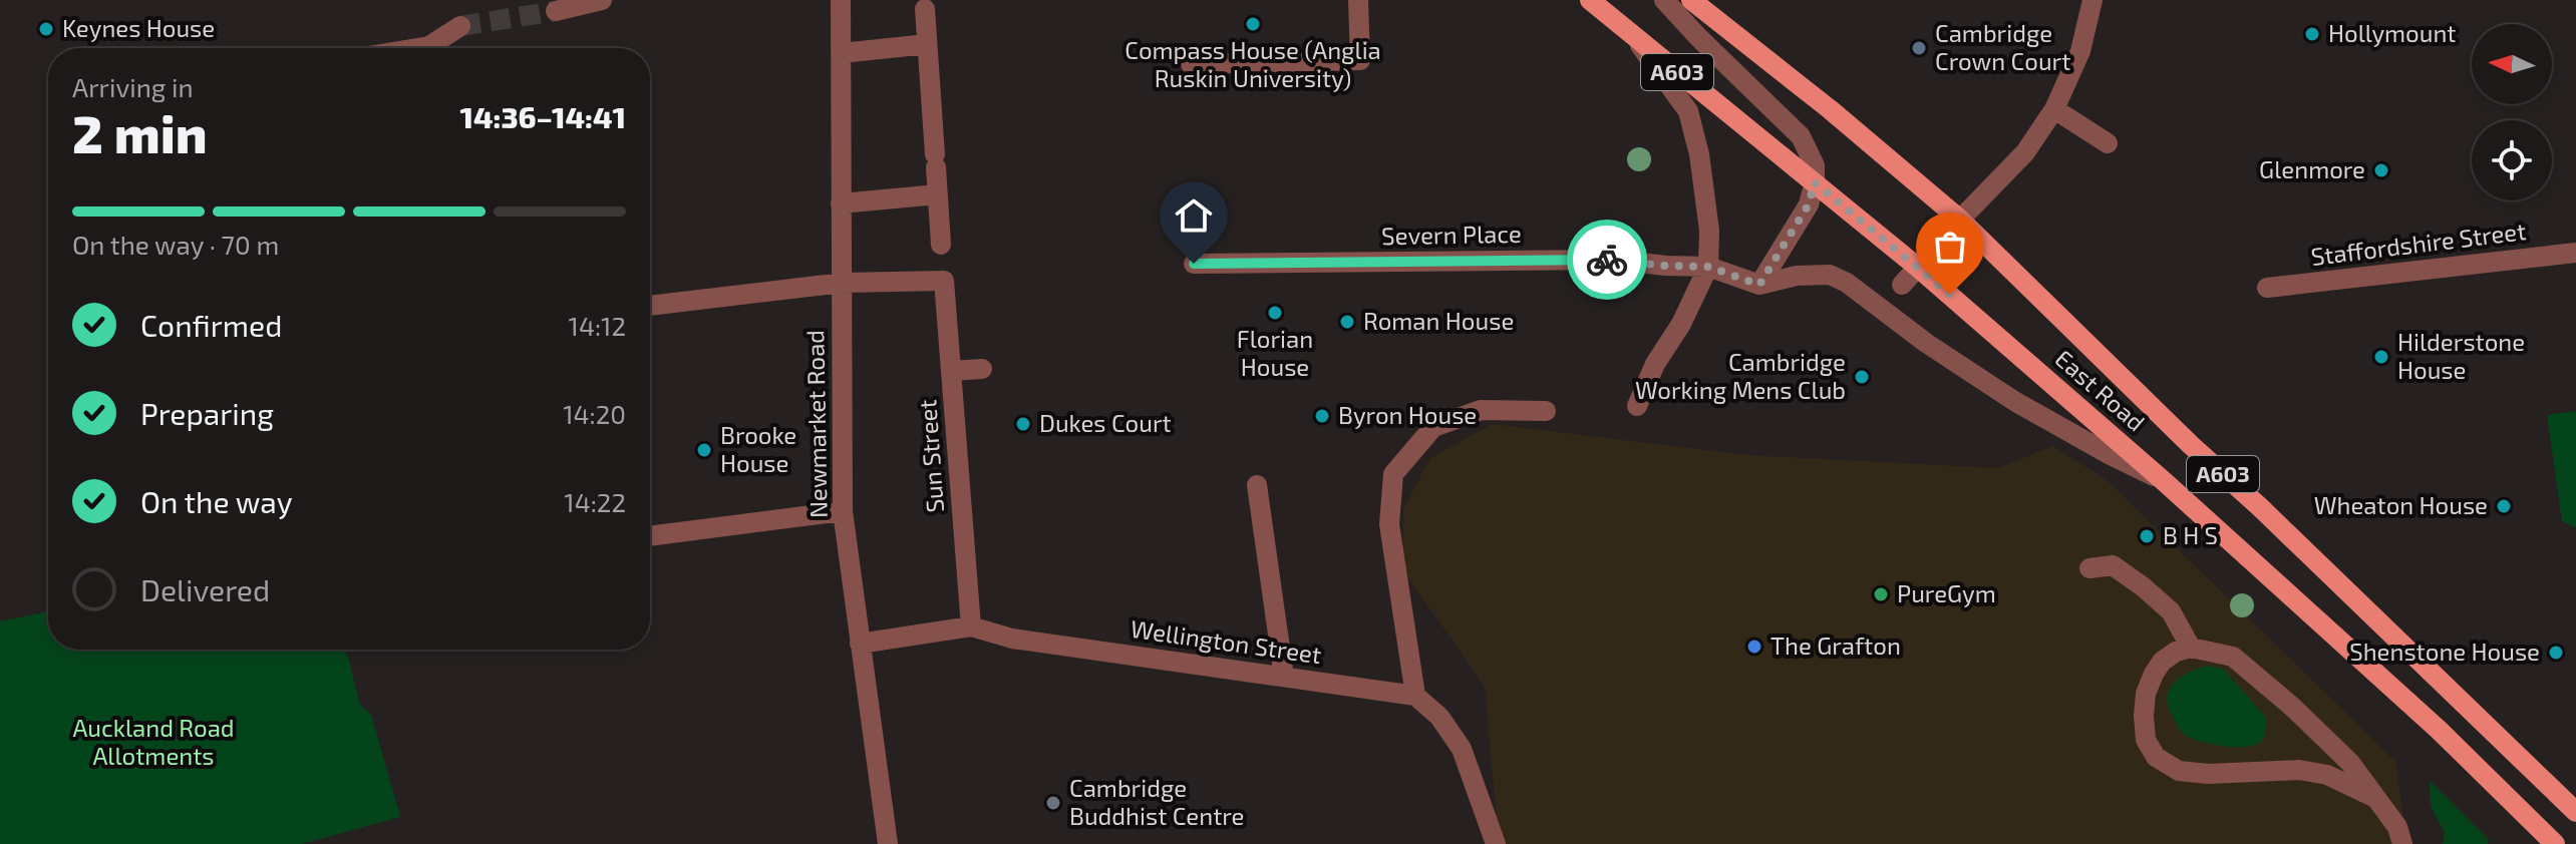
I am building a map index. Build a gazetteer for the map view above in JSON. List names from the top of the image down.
{
  "streets": {
    "main road": ["A603", "East Road"],
    "street": [
      "Severn Place",
      "Staffordshire Street",
      "Newmarket Road",
      "Sun Street",
      "Wellington Street"
    ]
  },
  "crossings": [
    ["Newmarket Road", "Sun Street"],
    ["Newmarket Road", "Wellington Street"],
    ["Sun Street", "Wellington Street"]
  ],
  "parks": ["Auckland Road Allotments"],
  "places": [
    "Compass House (Anglia Ruskin University)",
    "Keynes House",
    "Hollymount",
    "Cambridge Crown Court",
    "Glenmore",
    "Florian House",
    "Roman House",
    "Hilderstone House",
    "Cambridge Working Mens Club",
    "Byron House",
    "Dukes Court",
    "Brooke House",
    "Wheaton House",
    "B H S",
    "PureGym",
    "The Grafton",
    "Shenstone House",
    "Cambridge Buddhist Centre"
  ],
  "north": "left",
  "page": {
    "heading": ["2 min", "Arriving in", "14:36–14:41"],
    "bar": "On the way · 70 m",
    "list": [
      ["Confirmed", "14:12"],
      ["Preparing", "14:20"],
      ["On the way", "14:22"],
      "Delivered"
    ]
  }
}
